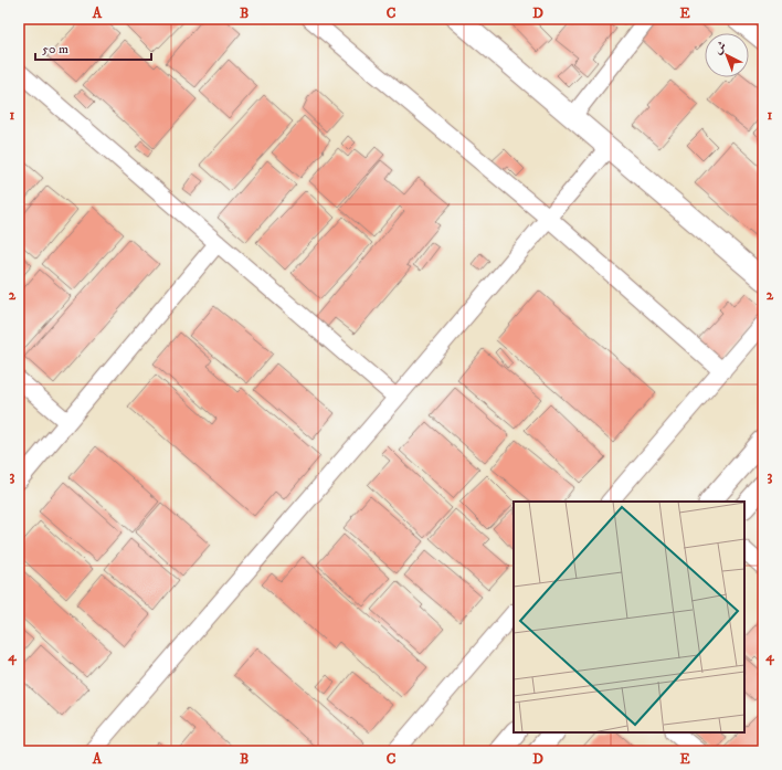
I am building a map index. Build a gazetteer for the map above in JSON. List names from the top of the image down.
{
  "scale_bar": "50 m",
  "north": "top left",
  "grid": {
    "columns": [
      "A",
      "B",
      "C",
      "D",
      "E"
    ],
    "rows": [
      "1",
      "2",
      "3",
      "4"
    ]
  }
}
